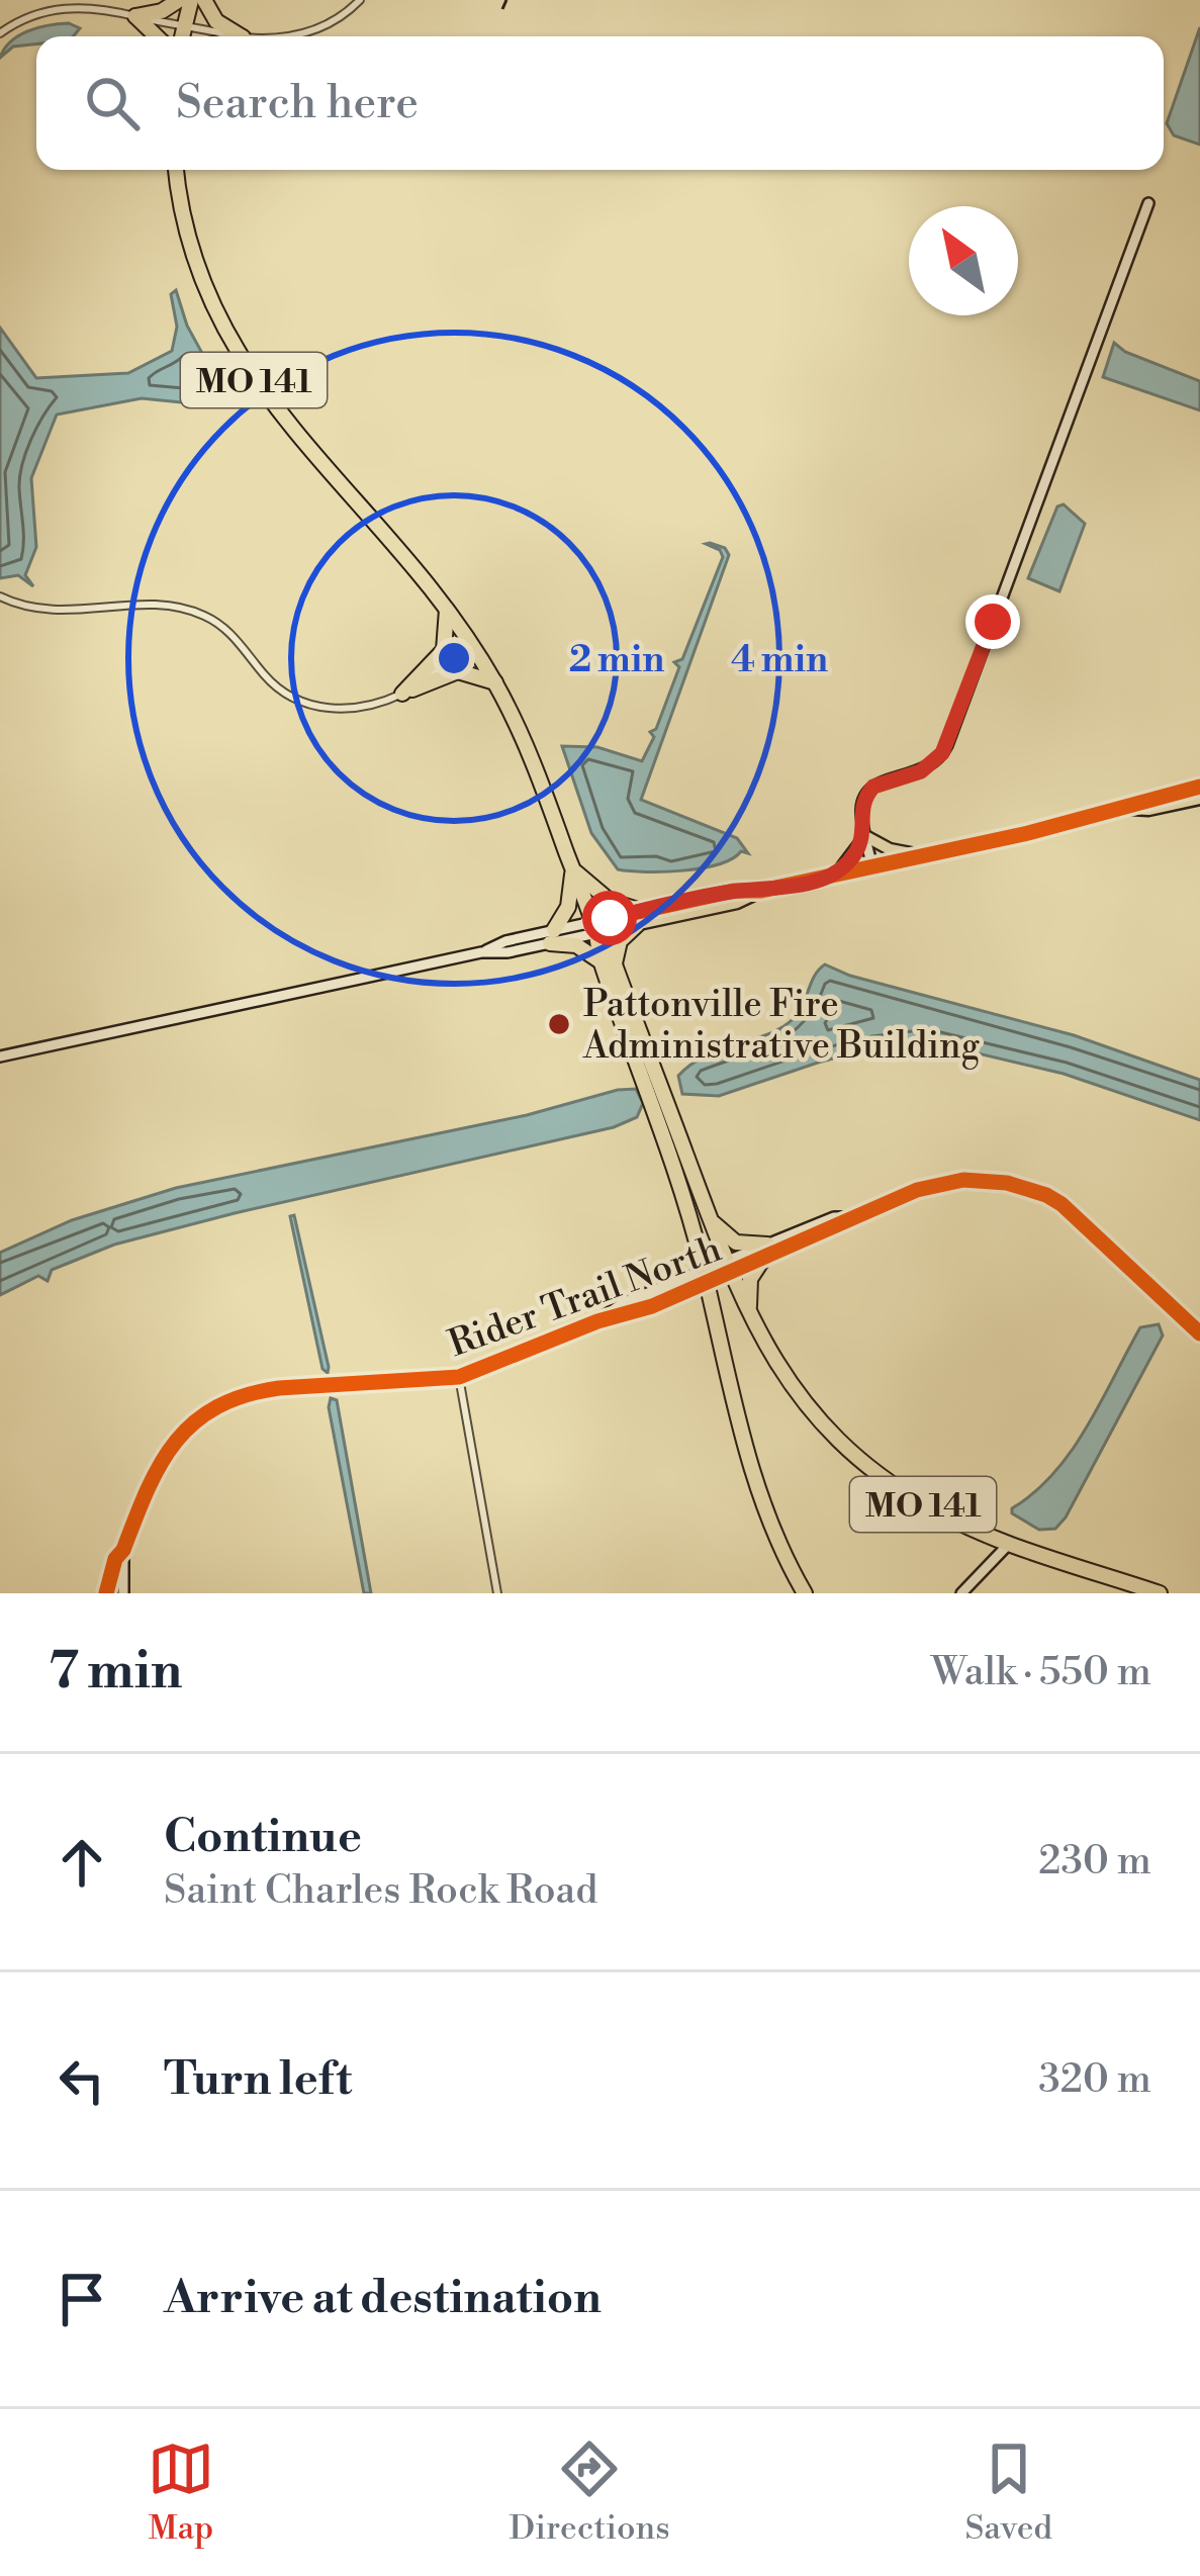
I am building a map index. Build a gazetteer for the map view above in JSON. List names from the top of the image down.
{
  "streets": {
    "highway": ["MO 141"],
    "street": ["Rider Trail North"]
  },
  "crossings": [
    ["MO 141", "Rider Trail North"]
  ],
  "places": ["Pattonville Fire Administrative Building"],
  "north": "top left",
  "page": {
    "search": "Search here",
    "heading": ["7 min", "Walk · 550 m"],
    "list": [
      ["Continue", "Saint Charles Rock Road", "230 m"],
      ["Turn left", "320 m"],
      "Arrive at destination"
    ],
    "nav": ["Map", "Directions", "Saved"]
  },
  "rings": ["2 min", "4 min"]
}
